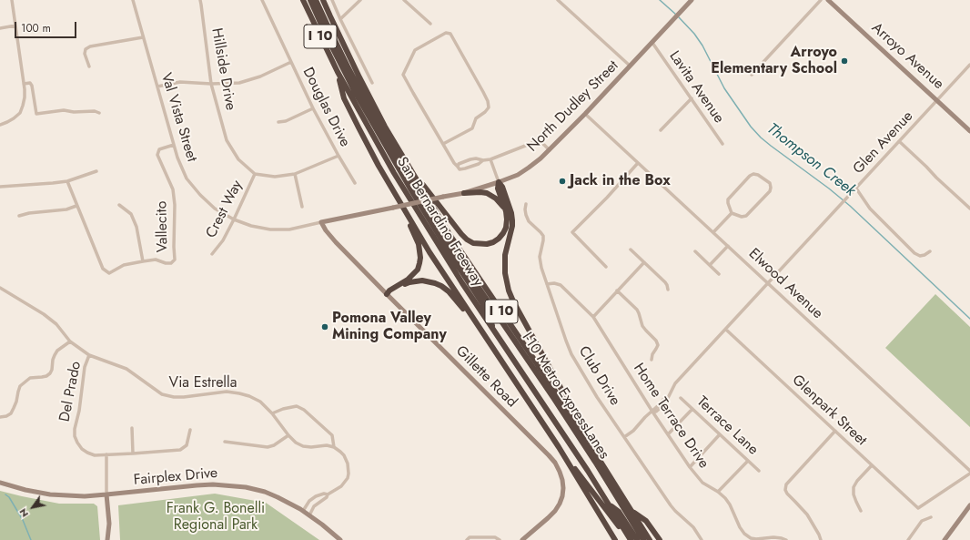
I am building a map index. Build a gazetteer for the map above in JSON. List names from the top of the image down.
{
  "streets": {
    "highway": ["I 10", "San Bernardino Freeway", "I-10 Metro ExpressLanes"],
    "street": [
      "Arroyo Avenue",
      "Hillside Drive",
      "Lavita Avenue",
      "North Dudley Street",
      "Douglas Drive",
      "Val Vista Street",
      "Glen Avenue",
      "Crest Way",
      "Vallecito",
      "Elwood Avenue",
      "Club Drive",
      "Gillette Road",
      "Via Estrella",
      "Del Prado",
      "Glenpark Street",
      "Home Terrace Drive",
      "Terrace Lane",
      "Fairplex Drive"
    ]
  },
  "crossings": [
    ["Arroyo Avenue", "Glen Avenue"],
    ["Hillside Drive", "Crest Way"],
    ["Lavita Avenue", "North Dudley Street"],
    ["North Dudley Street", "Val Vista Street"],
    ["North Dudley Street", "Elwood Avenue"],
    ["North Dudley Street", "Gillette Road"],
    ["Val Vista Street", "Crest Way"],
    ["Val Vista Street", "Vallecito"],
    ["Val Vista Street", "Gillette Road"],
    ["Glen Avenue", "Elwood Avenue"],
    ["Glen Avenue", "Club Drive"],
    ["Glen Avenue", "Glenpark Street"],
    ["Glen Avenue", "Home Terrace Drive"],
    ["Club Drive", "Home Terrace Drive"],
    ["Via Estrella", "Del Prado"]
  ],
  "water": ["Thompson Creek"],
  "parks": ["Frank G. Bonelli Regional Park"],
  "places": ["Arroyo Elementary School", "Jack in the Box", "Pomona Valley Mining Company"],
  "scale_bar": "100 m",
  "north": "bottom left"
}
